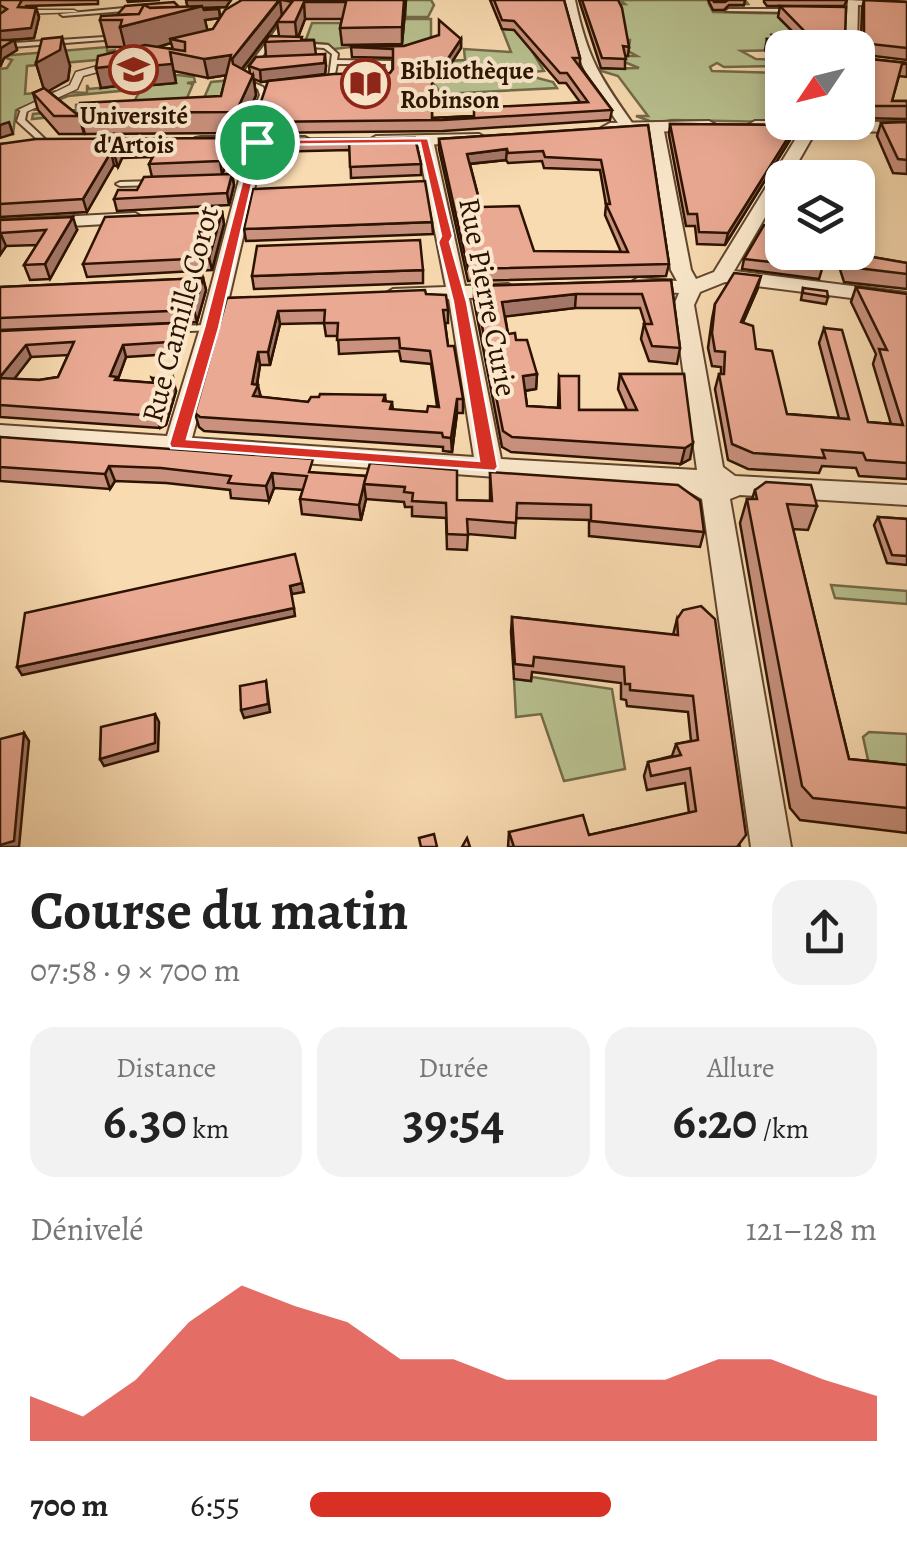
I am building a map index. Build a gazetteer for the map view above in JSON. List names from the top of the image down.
{
  "streets": {
    "street": ["Rue Pierre Curie", "Rue Camille Corot"]
  },
  "places": {
    "school or university": ["Université d'Artois"],
    "library": ["Bibliothèque Robinson"]
  },
  "north": "bottom left",
  "page": {
    "heading": ["Course du matin", "07:58 · 9 × 700 m"],
    "stats": [
      ["Distance", "6.30 km"],
      ["Durée", "39:54"],
      ["Allure", "6:20 /km"]
    ],
    "chart": ["Dénivelé", "121–128 m"],
    "list": [
      {
        "name": "700 m",
        "note": "6:55"
      }
    ]
  }
}
